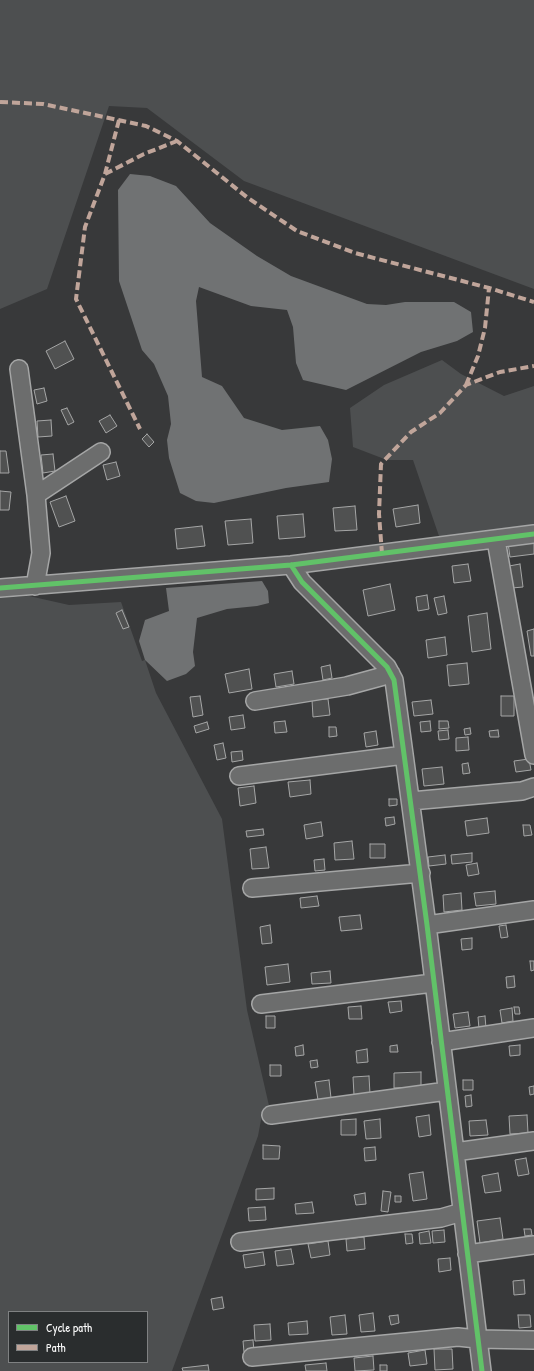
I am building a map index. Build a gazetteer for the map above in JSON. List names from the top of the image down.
{
  "legend": ["Cycle path", "Path"]
}
